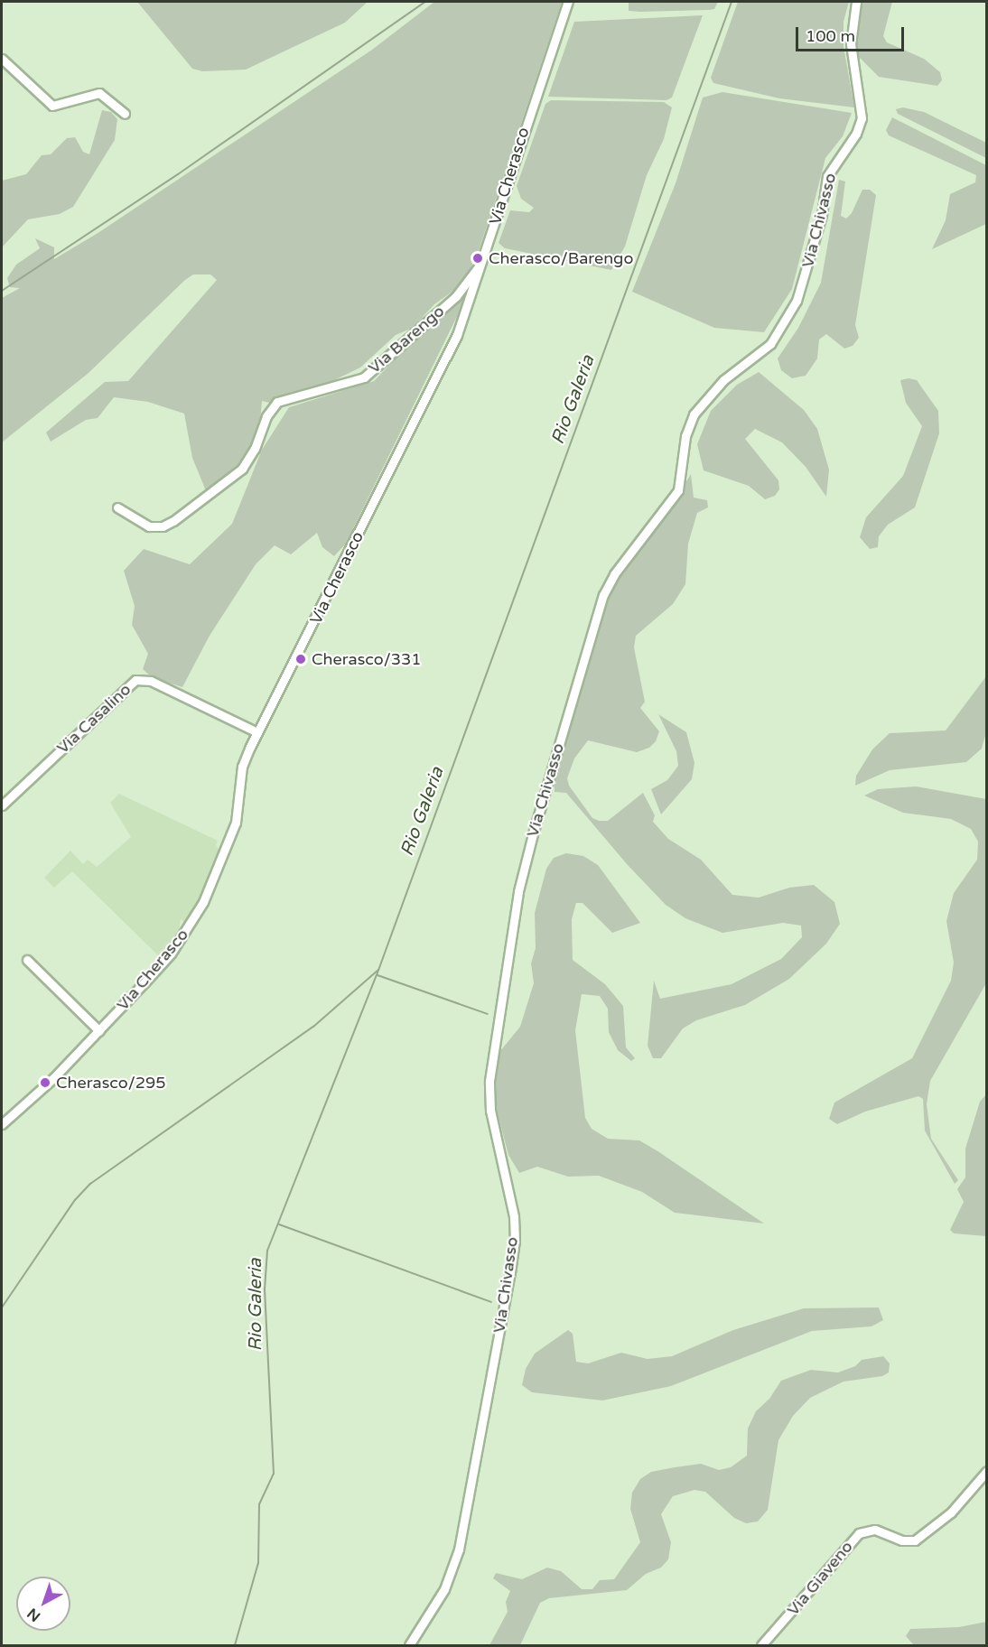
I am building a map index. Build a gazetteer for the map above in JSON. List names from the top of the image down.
{
  "streets": {
    "street": [
      "Via Cherasco",
      "Via Chivasso",
      "Via Barengo",
      "Via Casalino",
      "Via Giaveno"
    ]
  },
  "crossings": [
    ["Via Cherasco", "Via Barengo"],
    ["Via Cherasco", "Via Casalino"]
  ],
  "water": ["Rio Galeria"],
  "places": ["Cherasco/Barengo", "Cherasco/331", "Cherasco/295"],
  "scale_bar": "100 m",
  "north": "bottom left"
}
